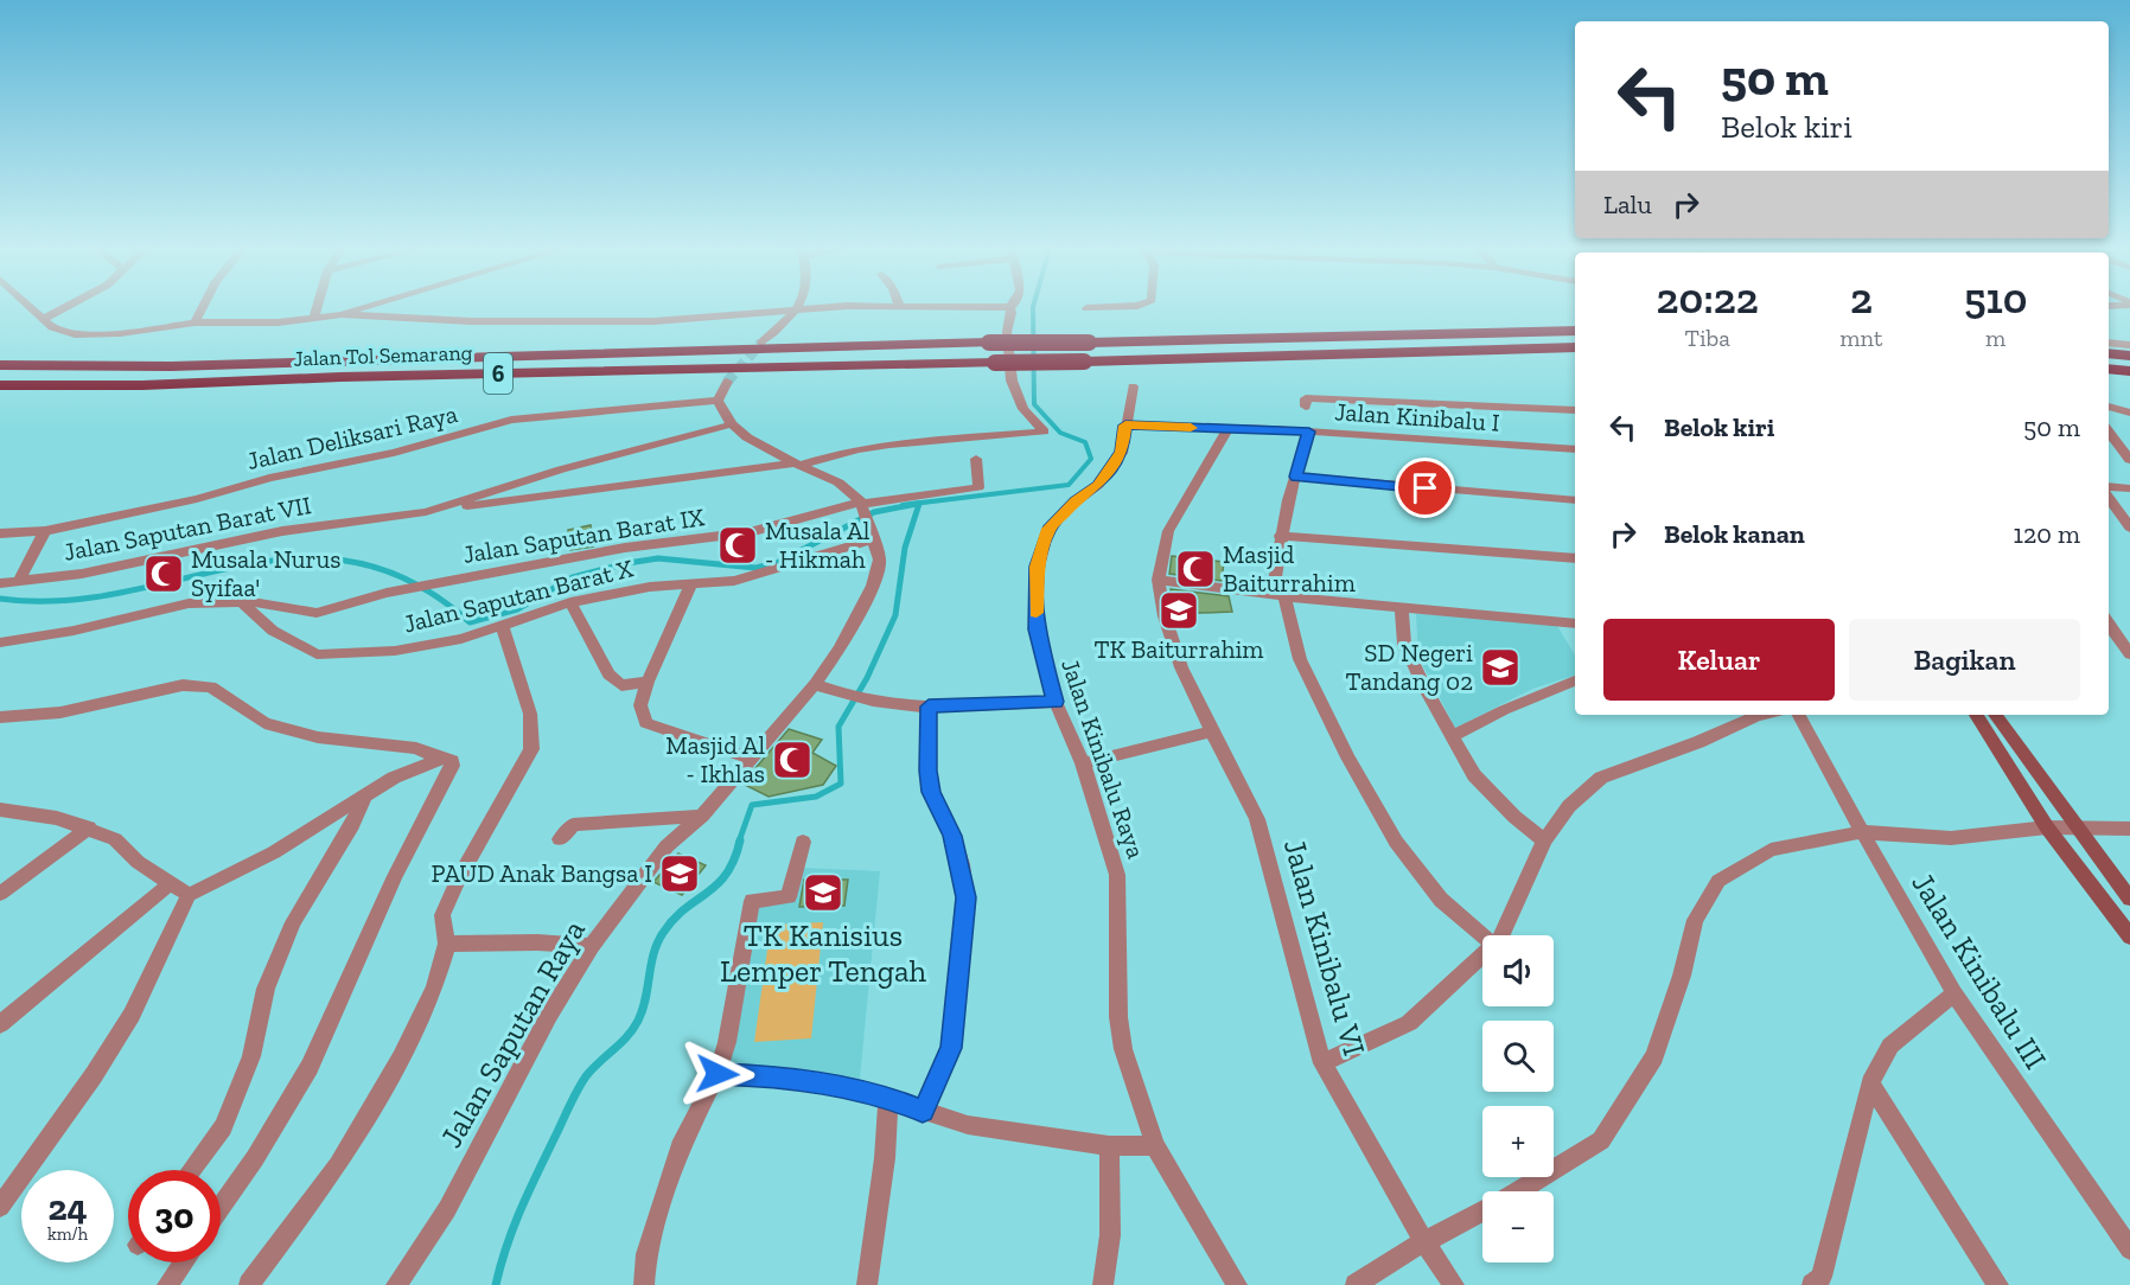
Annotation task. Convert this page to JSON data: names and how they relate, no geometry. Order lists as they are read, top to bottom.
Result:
{
  "streets": {
    "highway": ["Jalan Tol Semarang", "6"],
    "street": [
      "Jalan Kinibalu I",
      "Jalan Deliksari Raya",
      "Jalan Saputan Barat VII",
      "Jalan Saputan Barat IX",
      "Jalan Saputan Barat X",
      "Jalan Kinibalu Raya",
      "Jalan Kinibalu VI",
      "Jalan Kinibalu III",
      "Jalan Saputan Raya"
    ]
  },
  "crossings": [
    ["Jalan Kinibalu I", "Jalan Kinibalu Raya"],
    ["Jalan Kinibalu I", "Jalan Kinibalu VI"],
    ["Jalan Saputan Barat IX", "Jalan Saputan Barat X"],
    ["Jalan Saputan Barat X", "Jalan Saputan Raya"]
  ],
  "places": {
    "mosque": [
      "Musala Al - Hikmah",
      "Masjid Baiturrahim",
      "Musala Nurus Syifaa'",
      "Masjid Al - Ikhlas"
    ],
    "school or university": [
      "TK Baiturrahim",
      "SD Negeri Tandang 02",
      "PAUD Anak Bangsa I",
      "TK Kanisius Lemper Tengah"
    ]
  },
  "page": {
    "turn": ["50 m", "Belok kiri"],
    "then": "Lalu",
    "eta": [
      "20:22",
      "Tiba",
      "2",
      "mnt",
      "510",
      "m"
    ],
    "list": [
      {
        "name": "Belok kiri",
        "value": "50 m"
      },
      {
        "name": "Belok kanan",
        "value": "120 m"
      }
    ],
    "buttons": ["Keluar", "Bagikan"],
    "map_buttons": ["+", "−"],
    "speed": "24 km/h",
    "limit": "30"
  }
}
